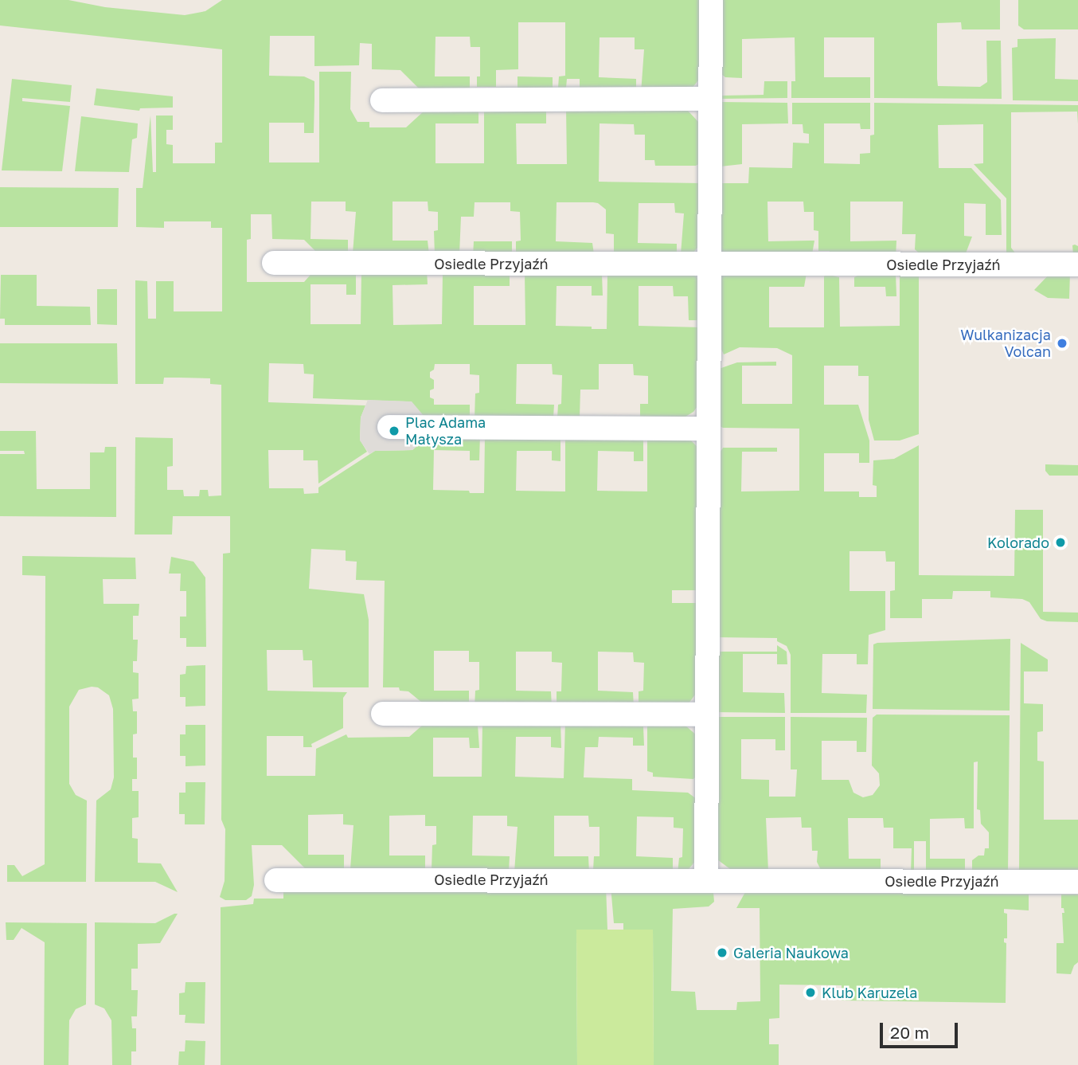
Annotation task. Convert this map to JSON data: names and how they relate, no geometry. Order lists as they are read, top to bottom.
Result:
{
  "streets": {
    "street": ["Osiedle Przyjaźń"]
  },
  "places": [
    "Wulkanizacja Volcan",
    "Plac Adama Małysza",
    "Kolorado",
    "Galeria Naukowa",
    "Klub Karuzela"
  ],
  "scale_bar": "20 m"
}
